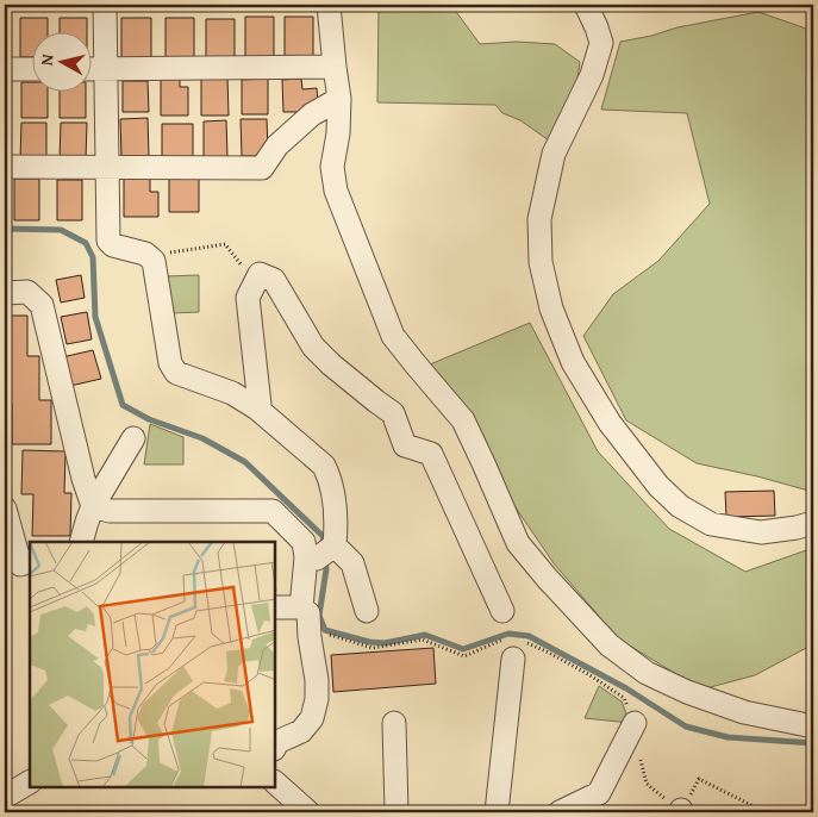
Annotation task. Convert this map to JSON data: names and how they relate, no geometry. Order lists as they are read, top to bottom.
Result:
{
  "north": "left"
}
